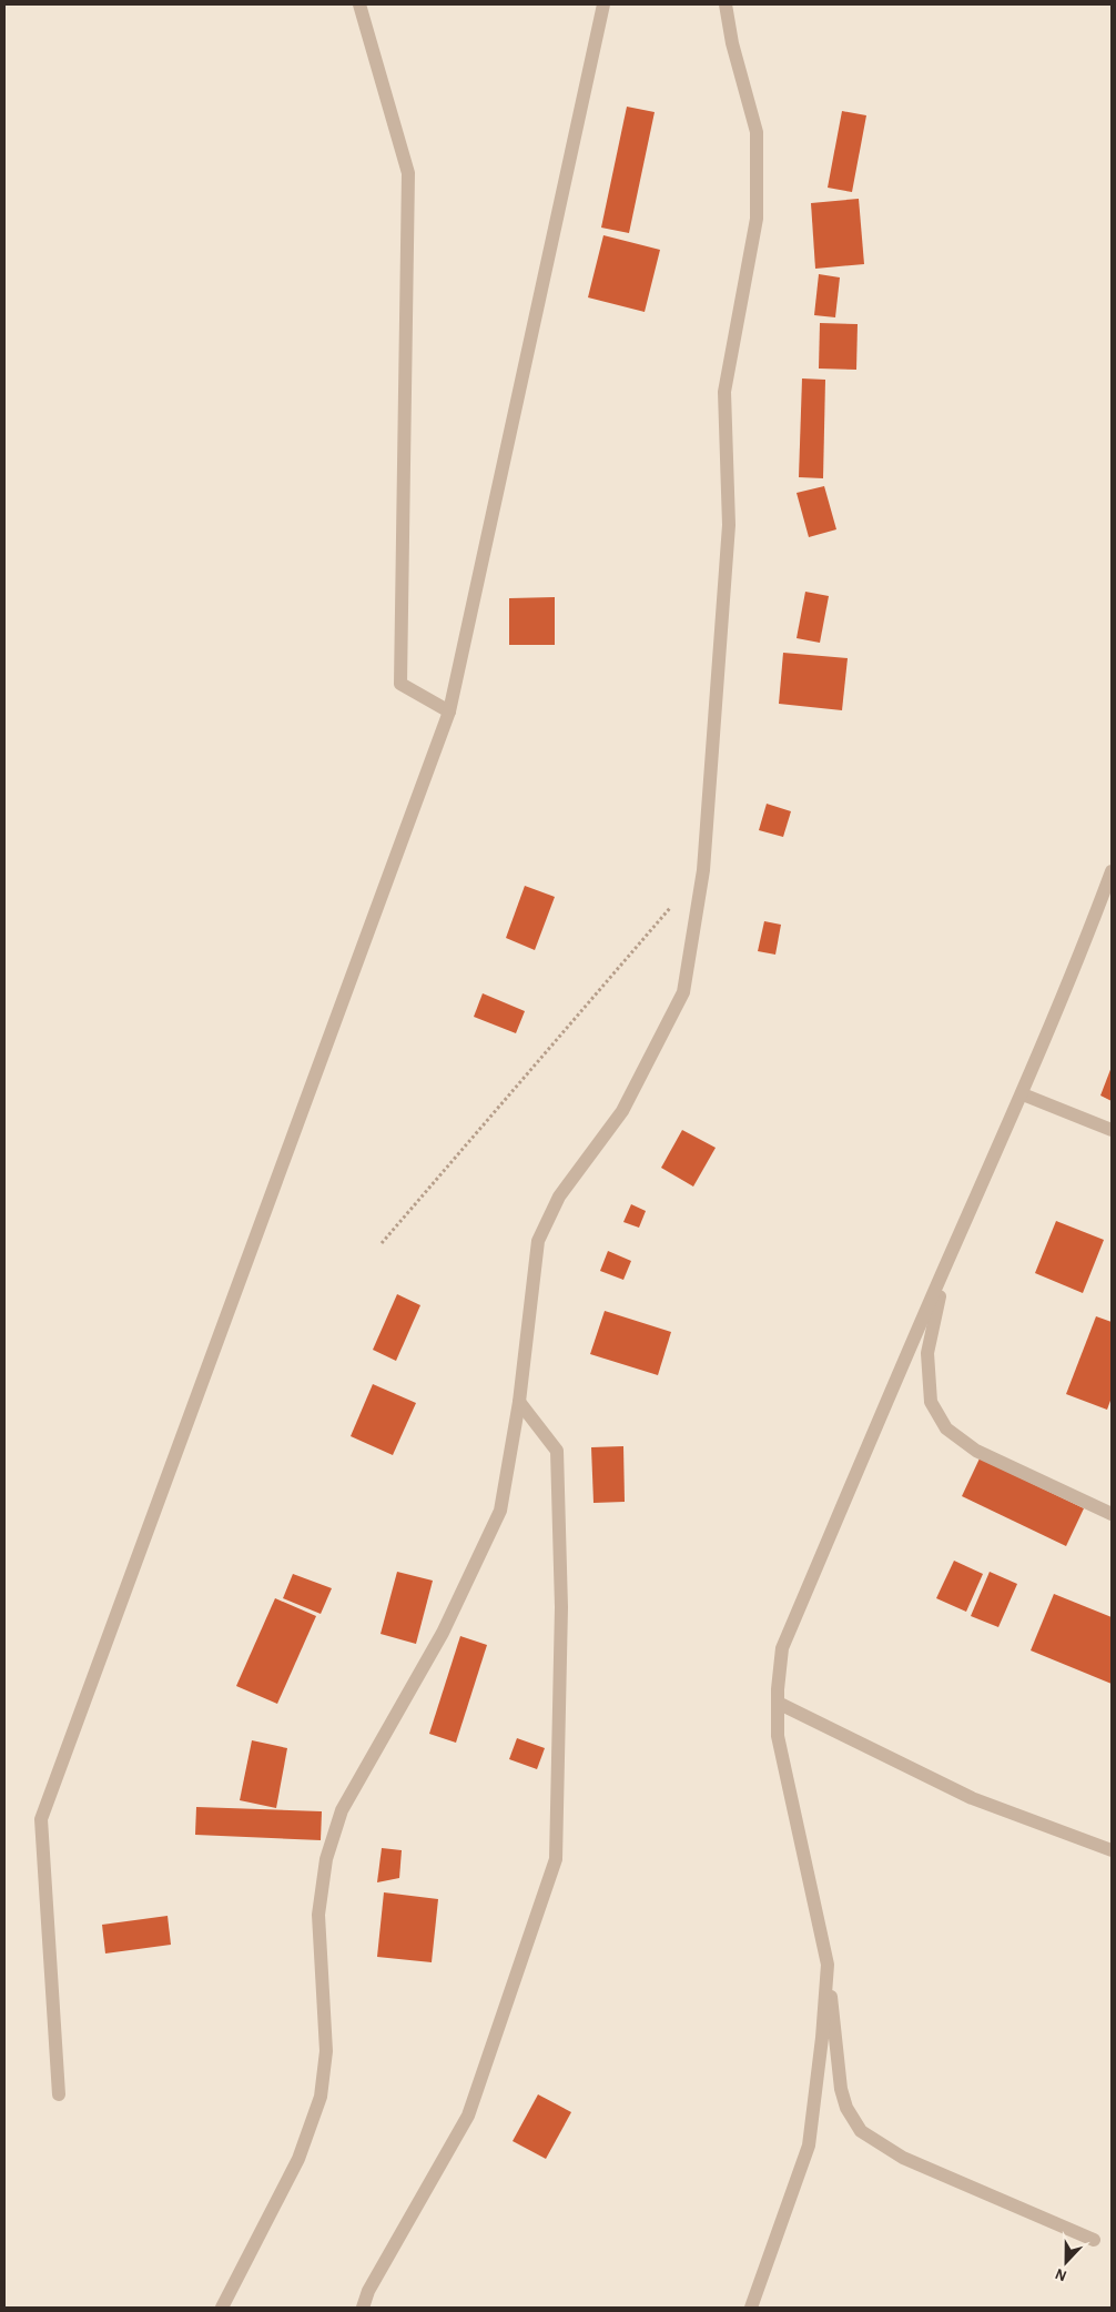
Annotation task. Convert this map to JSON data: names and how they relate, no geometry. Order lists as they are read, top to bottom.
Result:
{
  "north": "bottom"
}
